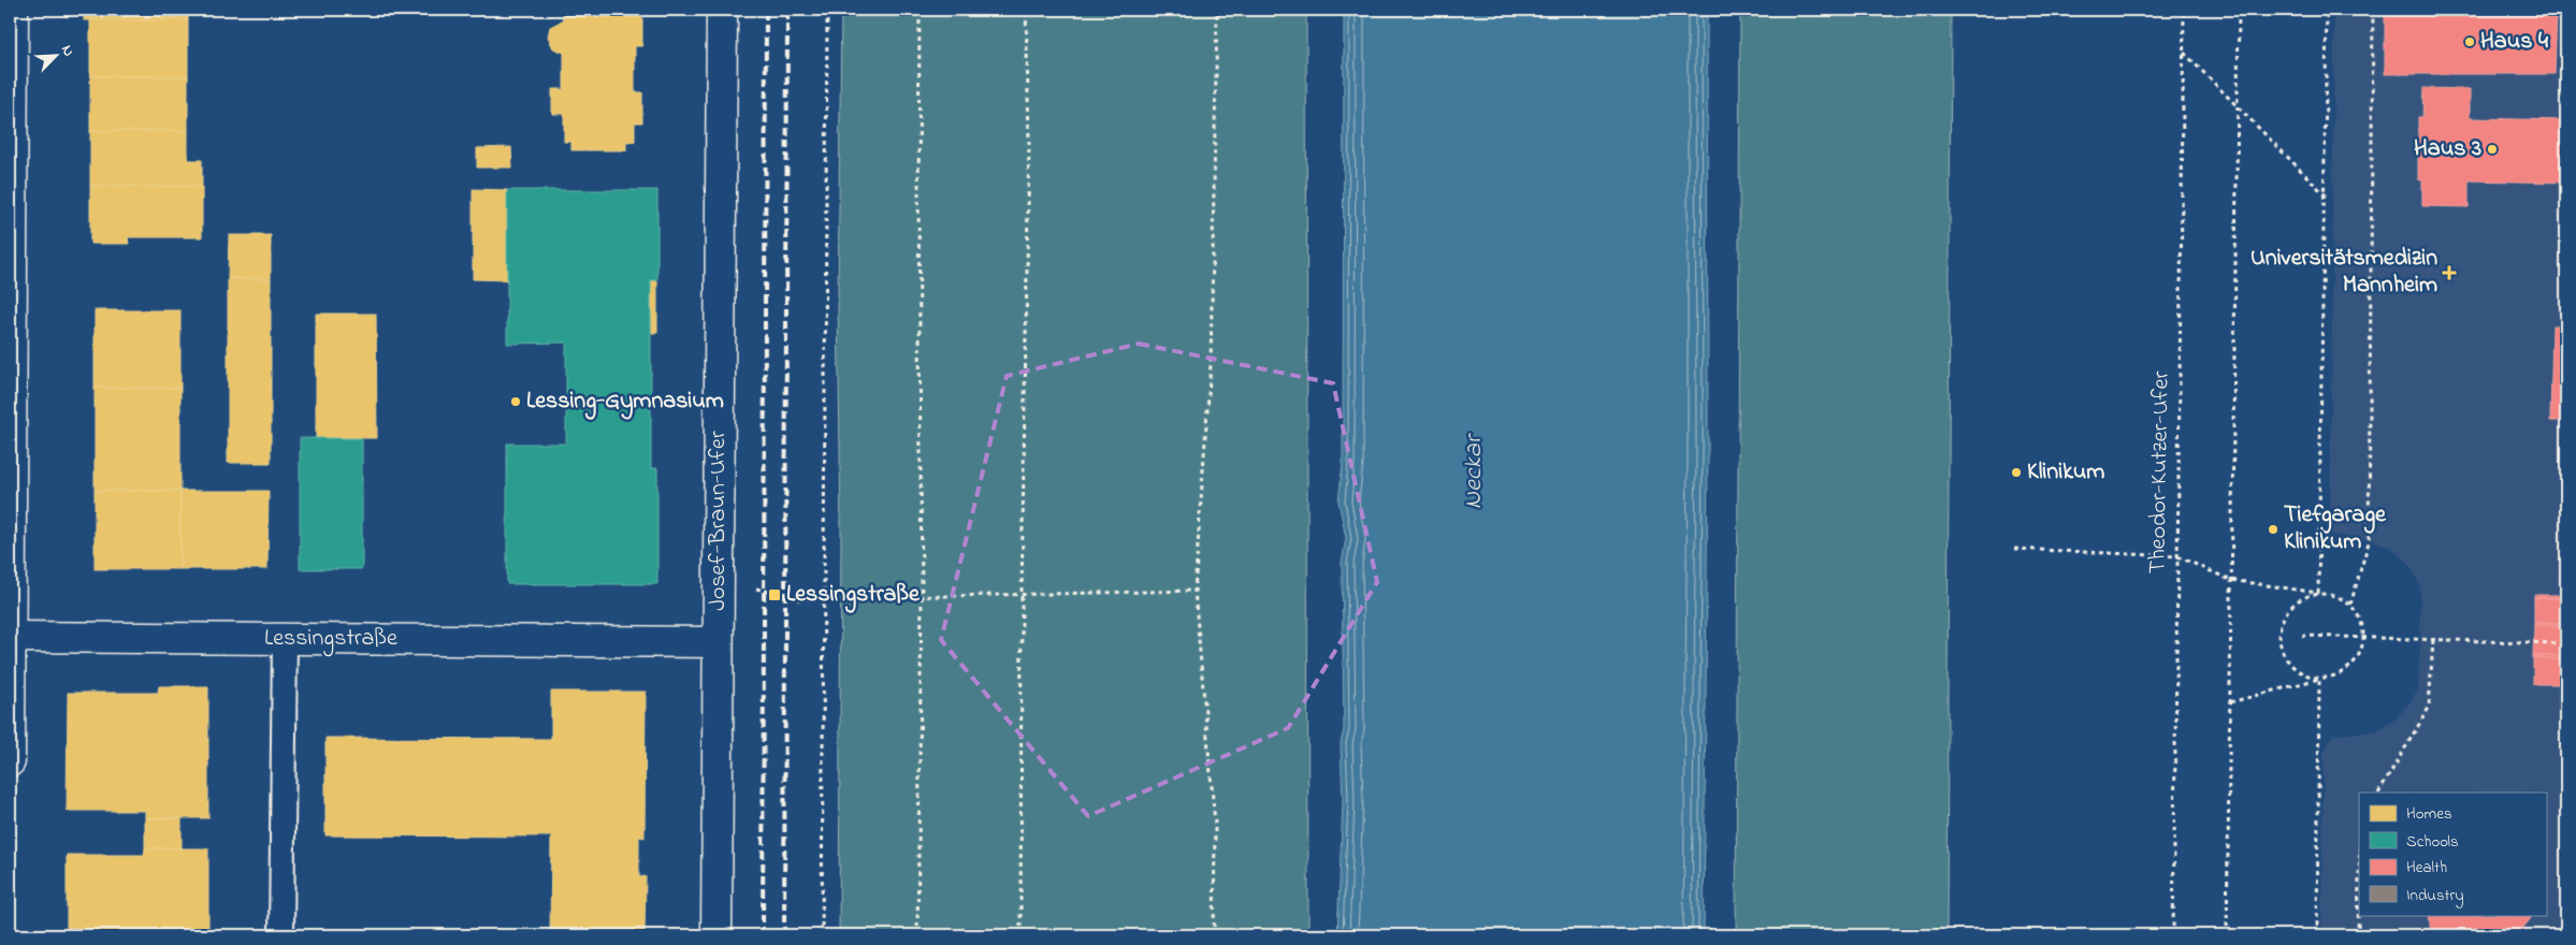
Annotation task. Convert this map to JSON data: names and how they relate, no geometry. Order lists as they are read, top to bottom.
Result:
{
  "streets": {
    "street": ["Josef-Braun-Ufer", "Lessingstraße"],
    "path": ["Theodor-Kutzer-Ufer"]
  },
  "crossings": [
    ["Josef-Braun-Ufer", "Lessingstraße"]
  ],
  "water": ["Neckar"],
  "places": {
    "other": [
      "Haus 4",
      "Haus 3",
      "Lessing-Gymnasium",
      "Klinikum",
      "Tiefgarage Klinikum"
    ],
    "health": ["Universitätsmedizin Mannheim"],
    "transit": ["Lessingstraße"]
  },
  "legend": [
    "Homes",
    "Schools",
    "Health",
    "Industry"
  ],
  "north": "top right"
}
